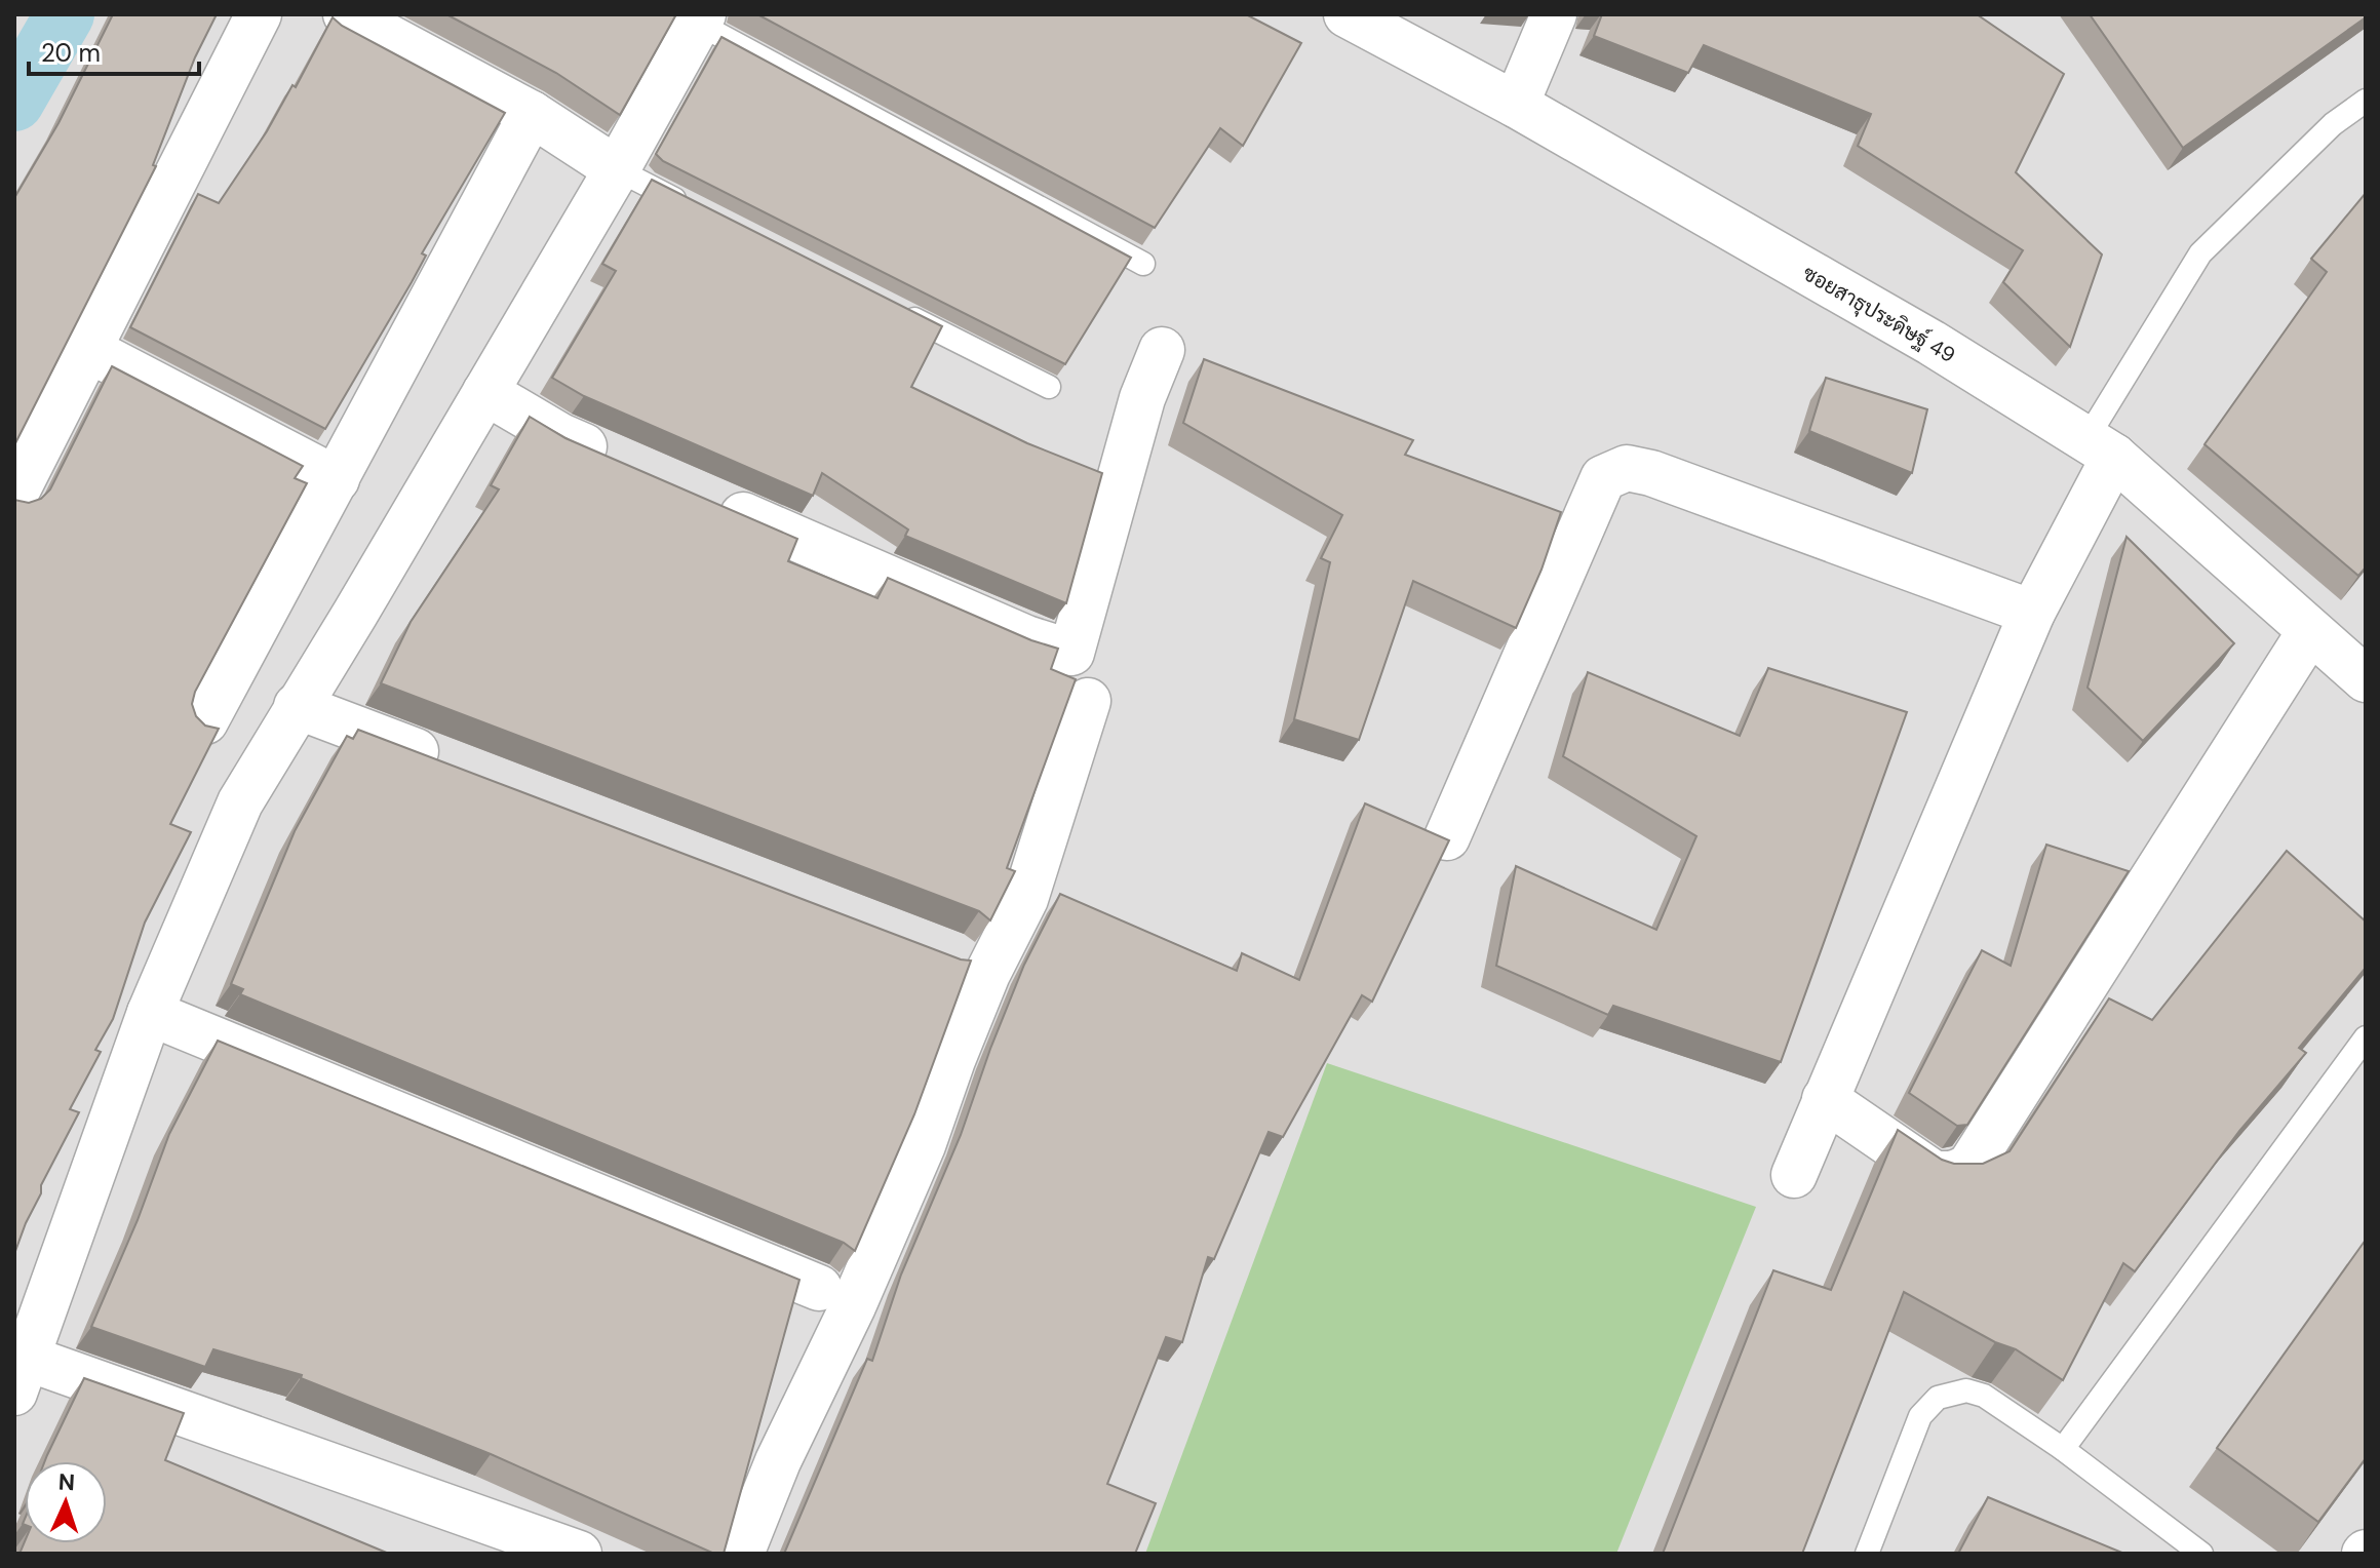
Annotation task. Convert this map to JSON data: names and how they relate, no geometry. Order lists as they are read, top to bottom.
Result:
{
  "streets": {
    "street": ["ซอยสาธุประดิษฐ์ 49"]
  },
  "scale_bar": "20 m",
  "north": "top"
}
